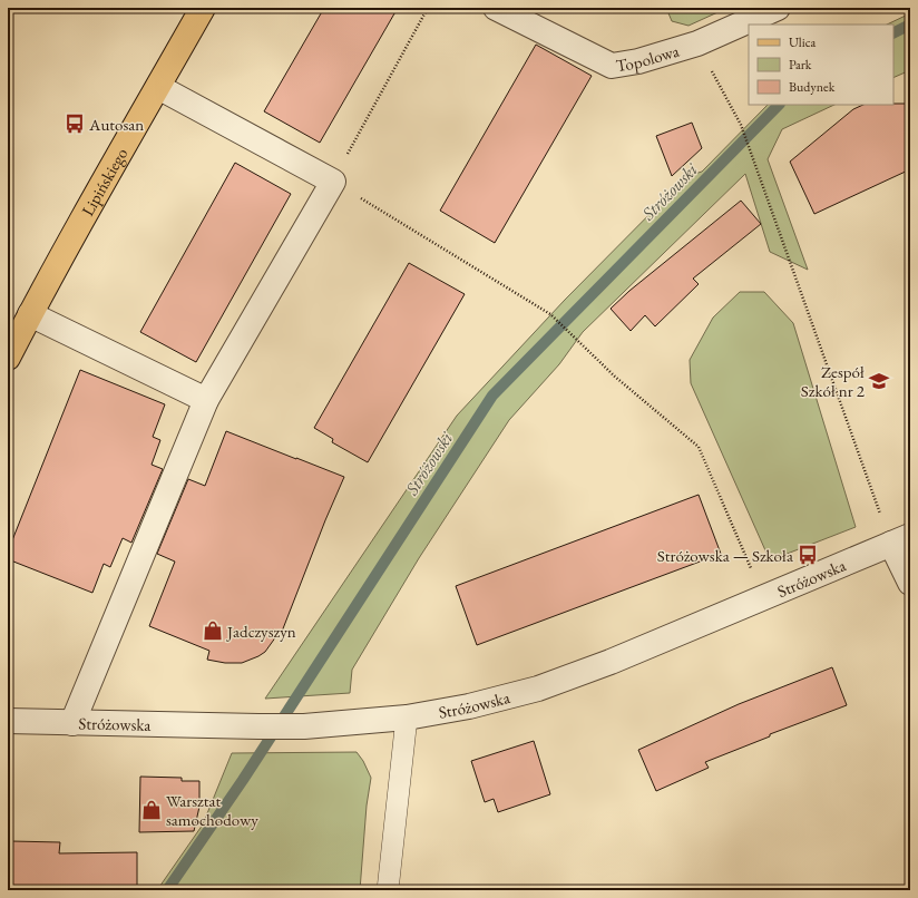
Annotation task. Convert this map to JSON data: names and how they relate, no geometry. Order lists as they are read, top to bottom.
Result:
{
  "streets": {
    "main road": ["Lipińskiego"],
    "street": ["Topolowa", "Stróżowska"]
  },
  "water": ["Stróżowski"],
  "places": {
    "bus stop": ["Autosan", "Stróżowska — Szkoła"],
    "school or university": ["Zespół Szkół nr 2"],
    "shop": ["Jadczyszyn", "Warsztat samochodowy"]
  },
  "legend": ["Ulica", "Park", "Budynek"]
}
